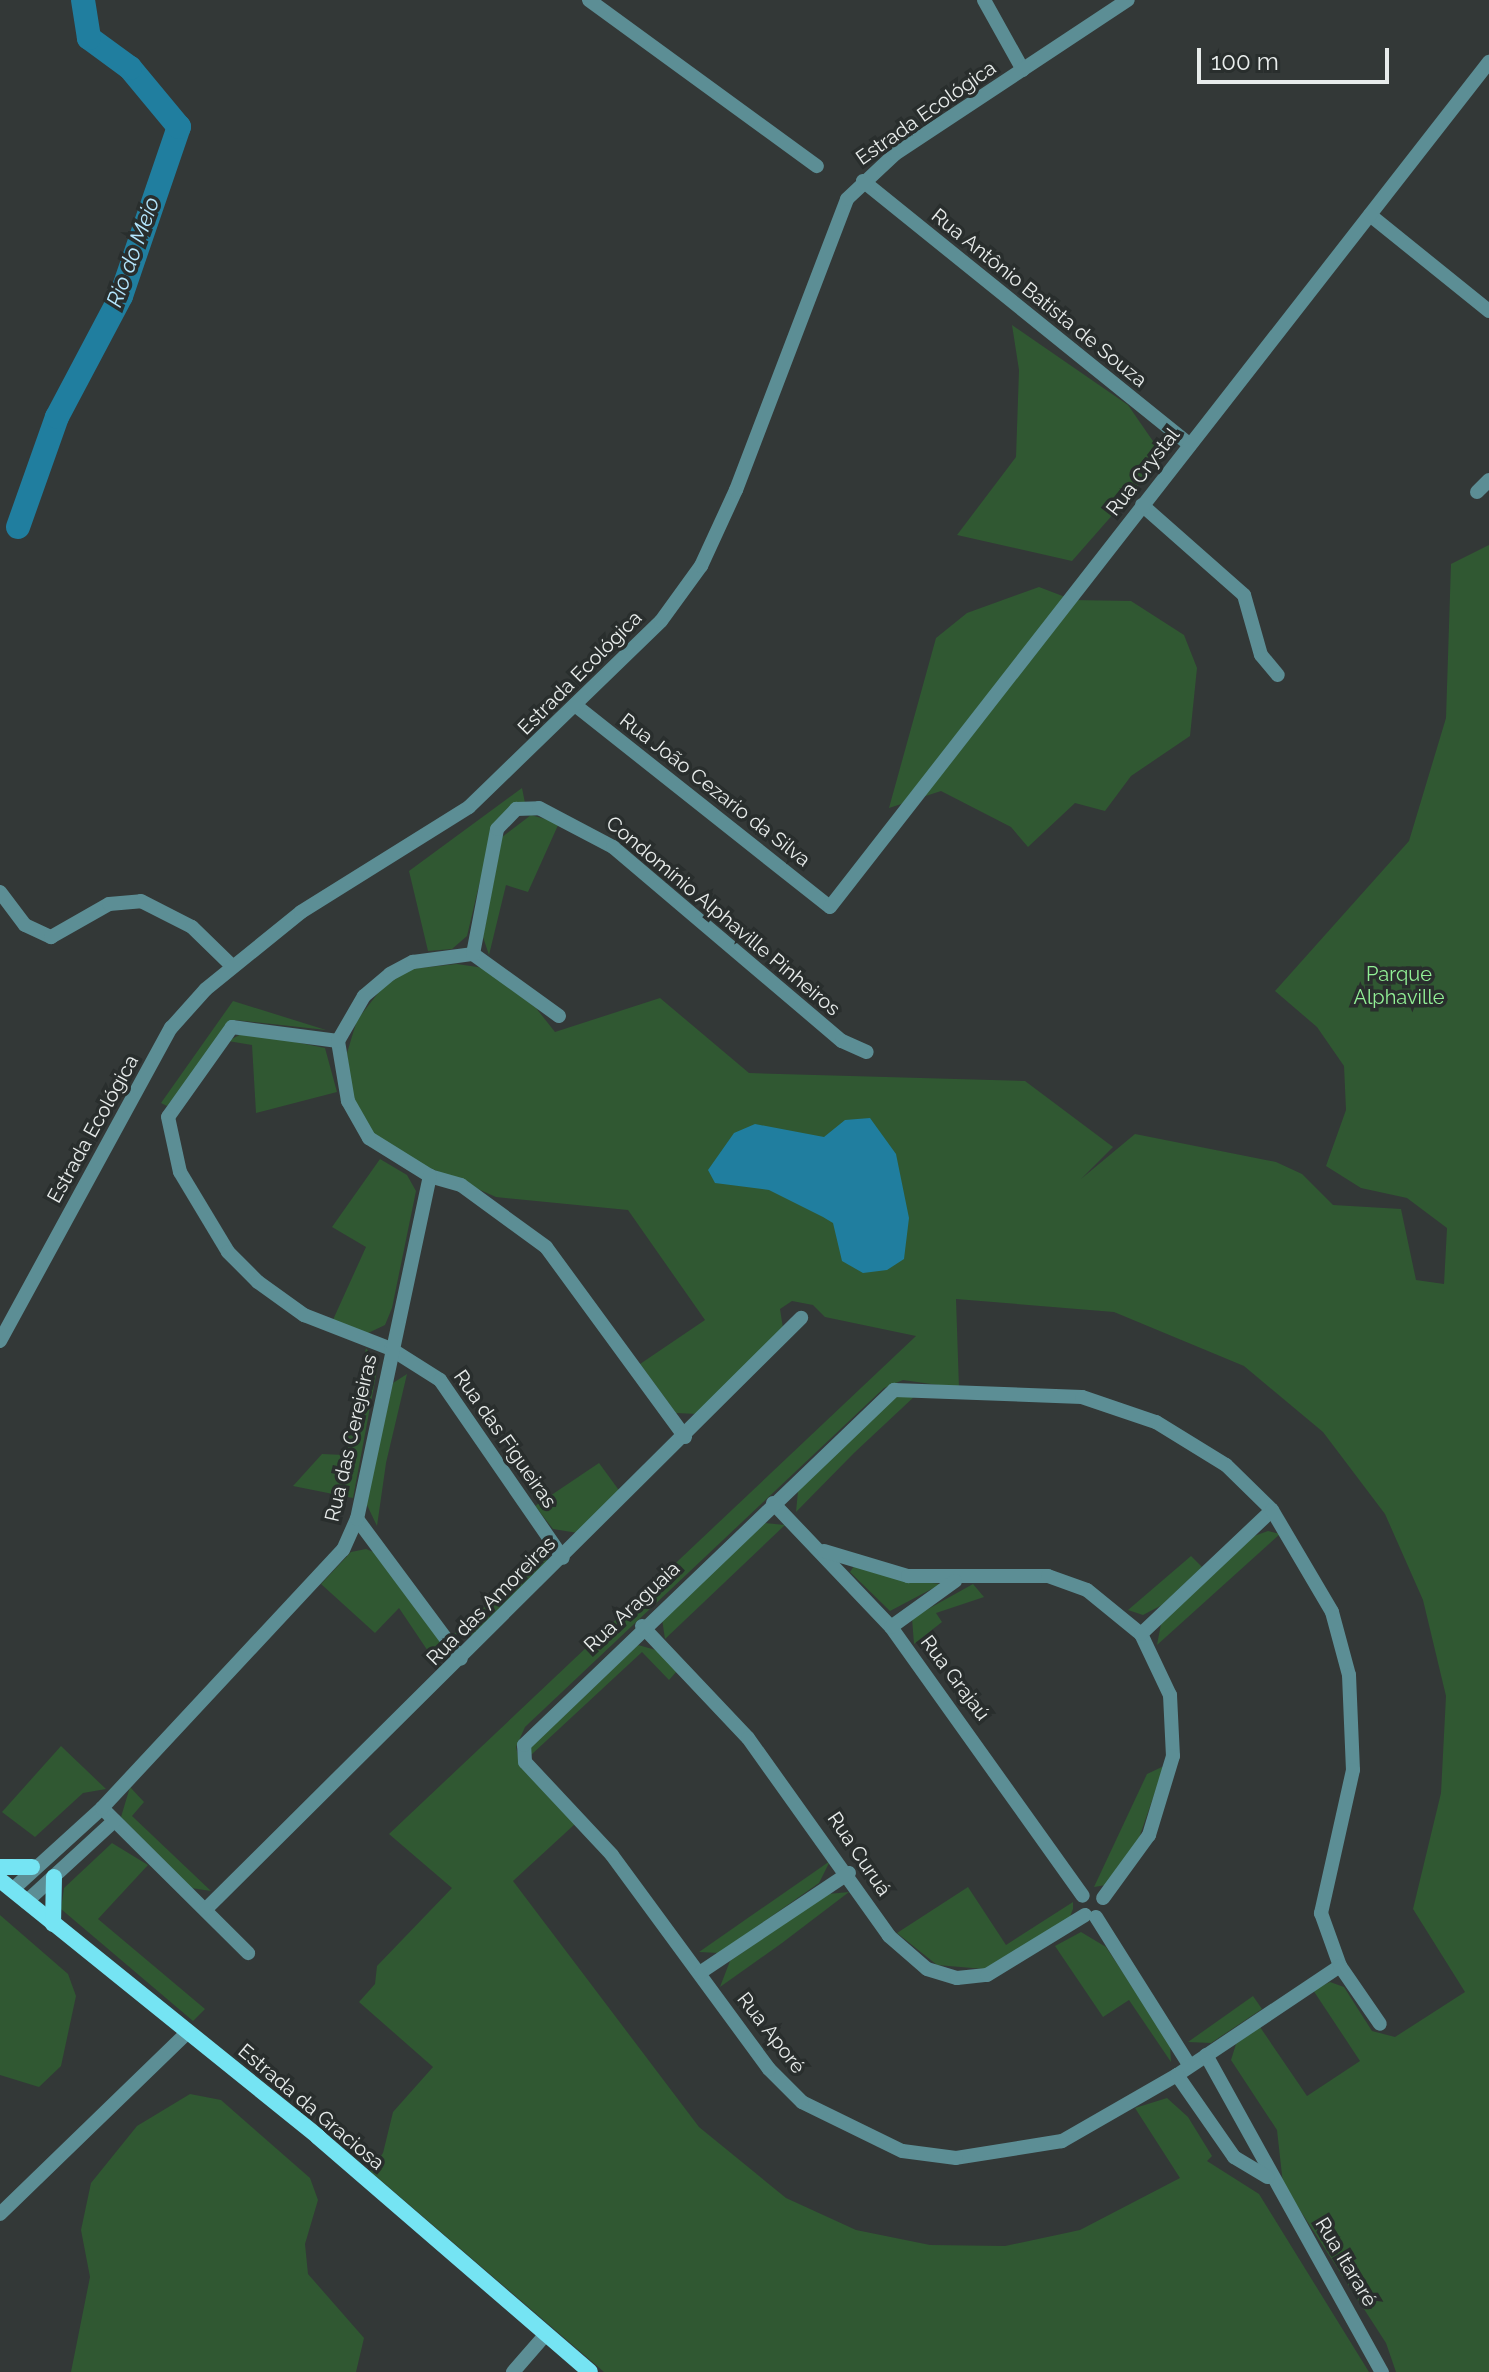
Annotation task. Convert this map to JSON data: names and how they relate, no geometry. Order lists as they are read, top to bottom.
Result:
{
  "streets": {
    "main road": ["Estrada da Graciosa"],
    "street": [
      "Estrada Ecológica",
      "Rua Antônio Batista de Souza",
      "Rua Crystal",
      "Rua João Cezario da Silva",
      "Condomínio Alphaville Pinheiros",
      "Rua das Cerejeiras",
      "Rua das Figueiras",
      "Rua das Amoreiras",
      "Rua Araguaia",
      "Rua Grajaú",
      "Rua Curuá",
      "Rua Aporé",
      "Rua Itararé"
    ]
  },
  "crossings": [
    ["Estrada Ecológica", "Rua Antônio Batista de Souza"],
    ["Estrada Ecológica", "Rua João Cezario da Silva"],
    ["Rua Antônio Batista de Souza", "Rua Crystal"],
    ["Rua Crystal", "Rua João Cezario da Silva"],
    ["Rua das Cerejeiras", "Rua das Figueiras"],
    ["Rua das Figueiras", "Rua das Amoreiras"],
    ["Rua Araguaia", "Rua Grajaú"],
    ["Rua Araguaia", "Rua Curuá"],
    ["Rua Araguaia", "Rua Aporé"]
  ],
  "water": ["Rio do Meio"],
  "parks": ["Parque Alphaville"],
  "scale_bar": "100 m"
}
